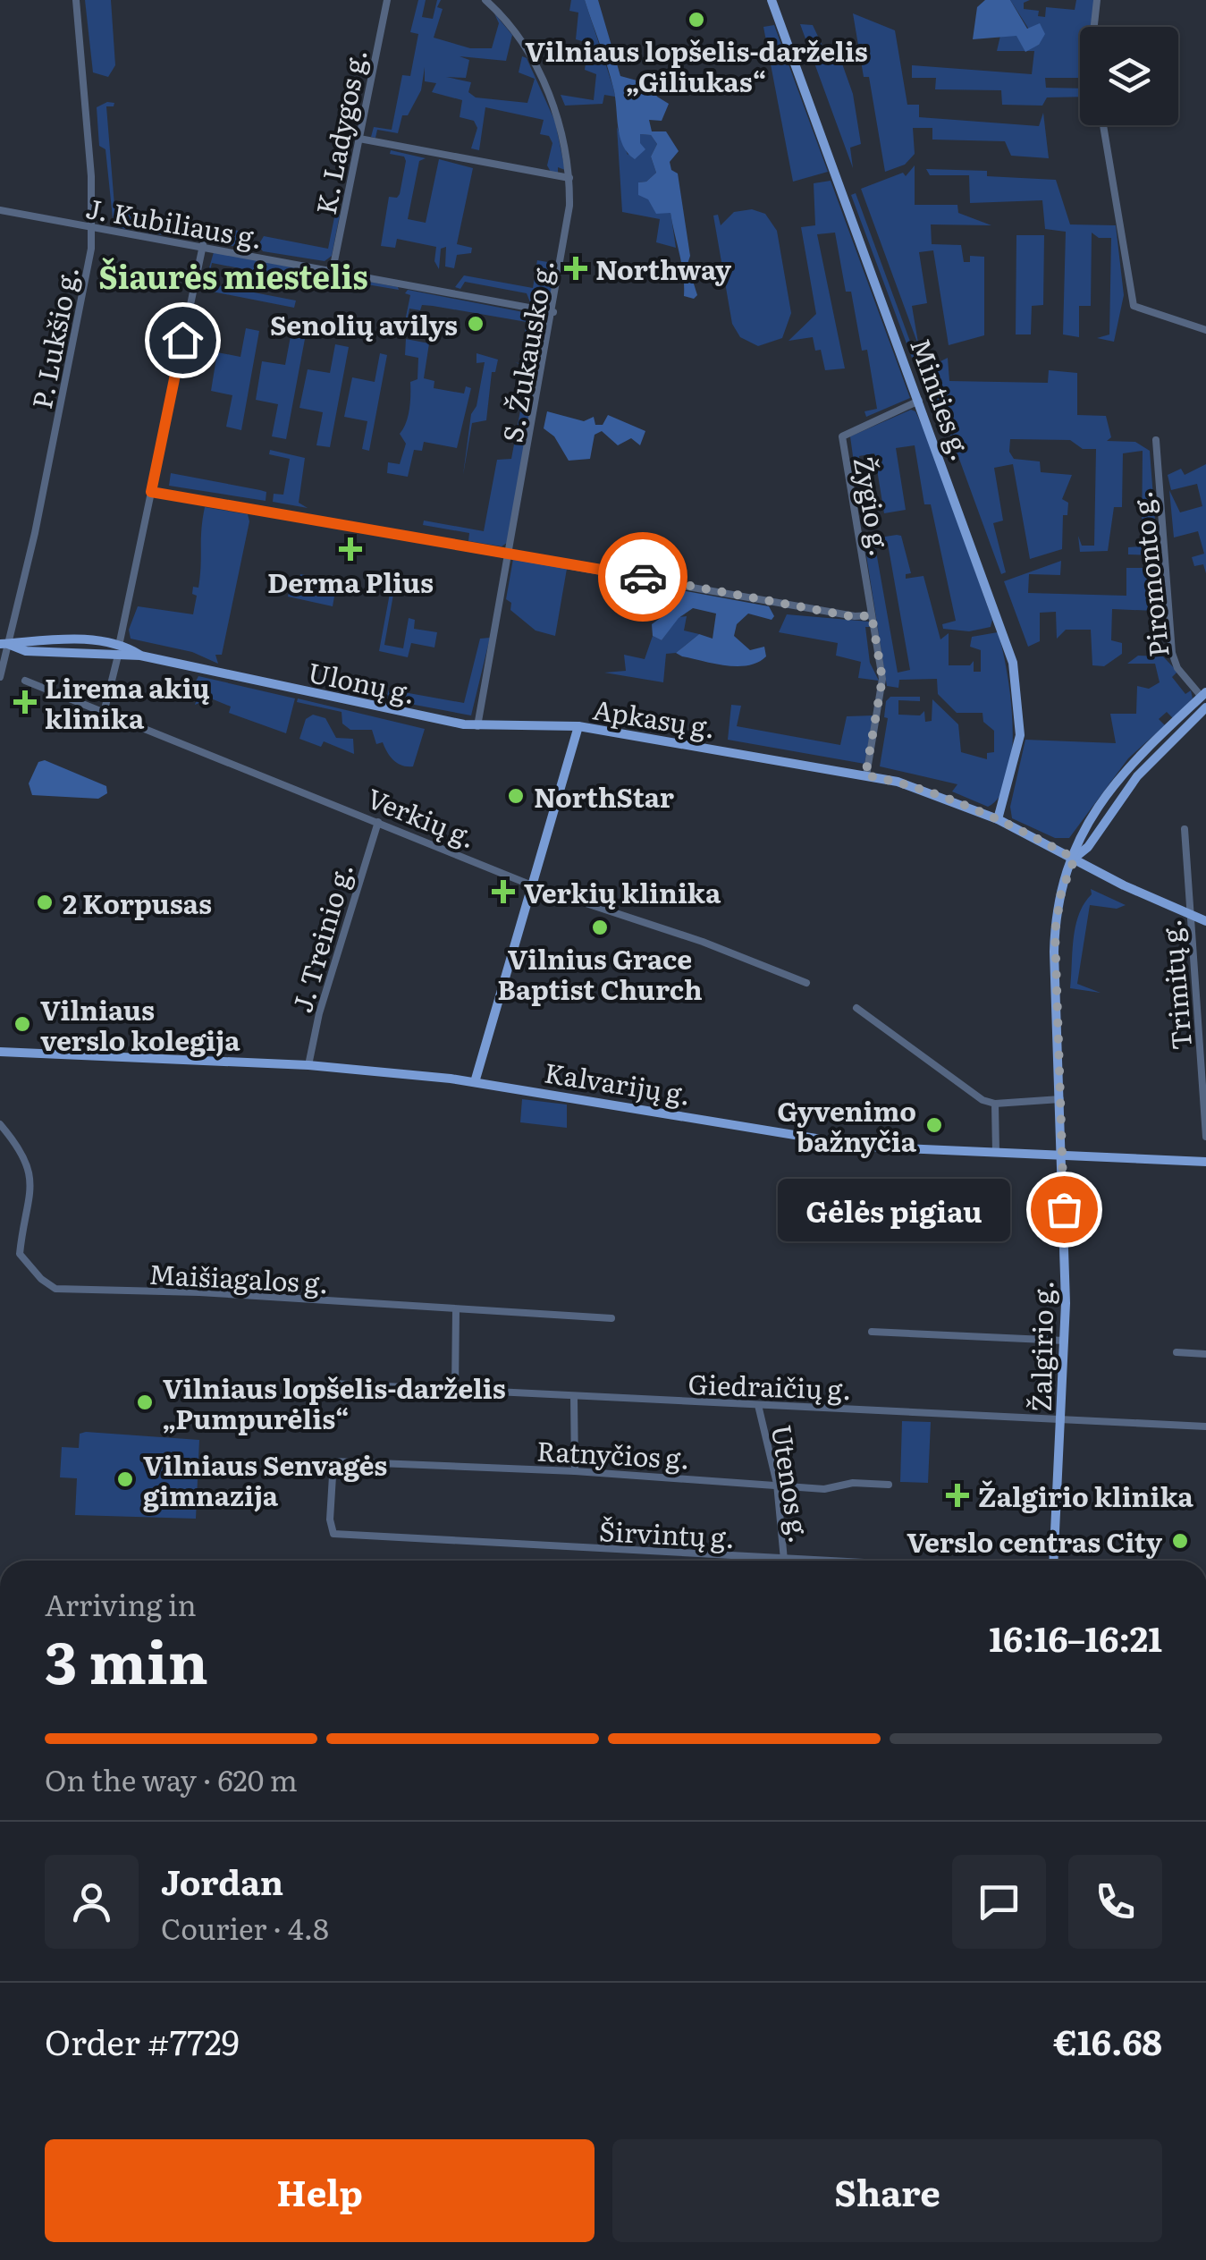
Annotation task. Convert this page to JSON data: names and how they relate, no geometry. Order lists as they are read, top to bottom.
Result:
{
  "streets": {
    "main road": [
      "Minties g.",
      "Ulonų g.",
      "Apkasų g.",
      "Kalvarijų g.",
      "Žalgirio g."
    ],
    "street": [
      "K. Ladygos g.",
      "J. Kubiliaus g.",
      "P. Lukšio g.",
      "S. Žukausko g.",
      "Žygio g.",
      "Piromonto g.",
      "Verkių g.",
      "J. Treinio g.",
      "Trimitų g.",
      "Maišiagalos g.",
      "Giedraičių g.",
      "Ratnyčios g.",
      "Utenos g.",
      "Širvintų g."
    ]
  },
  "crossings": [
    ["K. Ladygos g.", "J. Kubiliaus g."],
    ["J. Kubiliaus g.", "P. Lukšio g."],
    ["J. Kubiliaus g.", "S. Žukausko g."],
    ["P. Lukšio g.", "Ulonų g."],
    ["S. Žukausko g.", "Ulonų g."],
    ["Minties g.", "Žygio g."],
    ["Minties g.", "Apkasų g."],
    ["Žygio g.", "Apkasų g."],
    ["Piromonto g.", "Žalgirio g."],
    ["Ulonų g.", "Apkasų g."],
    ["Apkasų g.", "Verkių g."],
    ["Apkasų g.", "Trimitų g."],
    ["Apkasų g.", "Kalvarijų g."],
    ["Apkasų g.", "Žalgirio g."],
    ["Verkių g.", "J. Treinio g."],
    ["J. Treinio g.", "Kalvarijų g."],
    ["Kalvarijų g.", "Žalgirio g."],
    ["Žalgirio g.", "Giedraičių g."],
    ["Giedraičių g.", "Utenos g."],
    ["Ratnyčios g.", "Utenos g."],
    ["Ratnyčios g.", "Širvintų g."],
    ["Utenos g.", "Širvintų g."]
  ],
  "districts": ["Šiaurės miestelis"],
  "places": {
    "other": [
      "Vilniaus lopšelis-darželis „Giliukas“",
      "Senolių avilys",
      "NorthStar",
      "2 Korpusas",
      "Vilnius Grace Baptist Church",
      "Vilniaus verslo kolegija",
      "Gyvenimo bažnyčia",
      "Gėlės pigiau",
      "Vilniaus lopšelis-darželis „Pumpurėlis“",
      "Vilniaus Senvagės gimnazija",
      "Verslo centras City"
    ],
    "health": [
      "Northway",
      "Derma Plius",
      "Lirema akių klinika",
      "Verkių klinika",
      "Žalgirio klinika"
    ]
  },
  "page": {
    "bubble": "Gėlės pigiau",
    "heading": ["3 min", "Arriving in", "16:16–16:21"],
    "panel": [
      "Jordan",
      "Courier · 4.8",
      "Order #7729",
      "€16.68"
    ],
    "bar": "On the way · 620 m",
    "buttons": ["Help", "Share"]
  }
}
